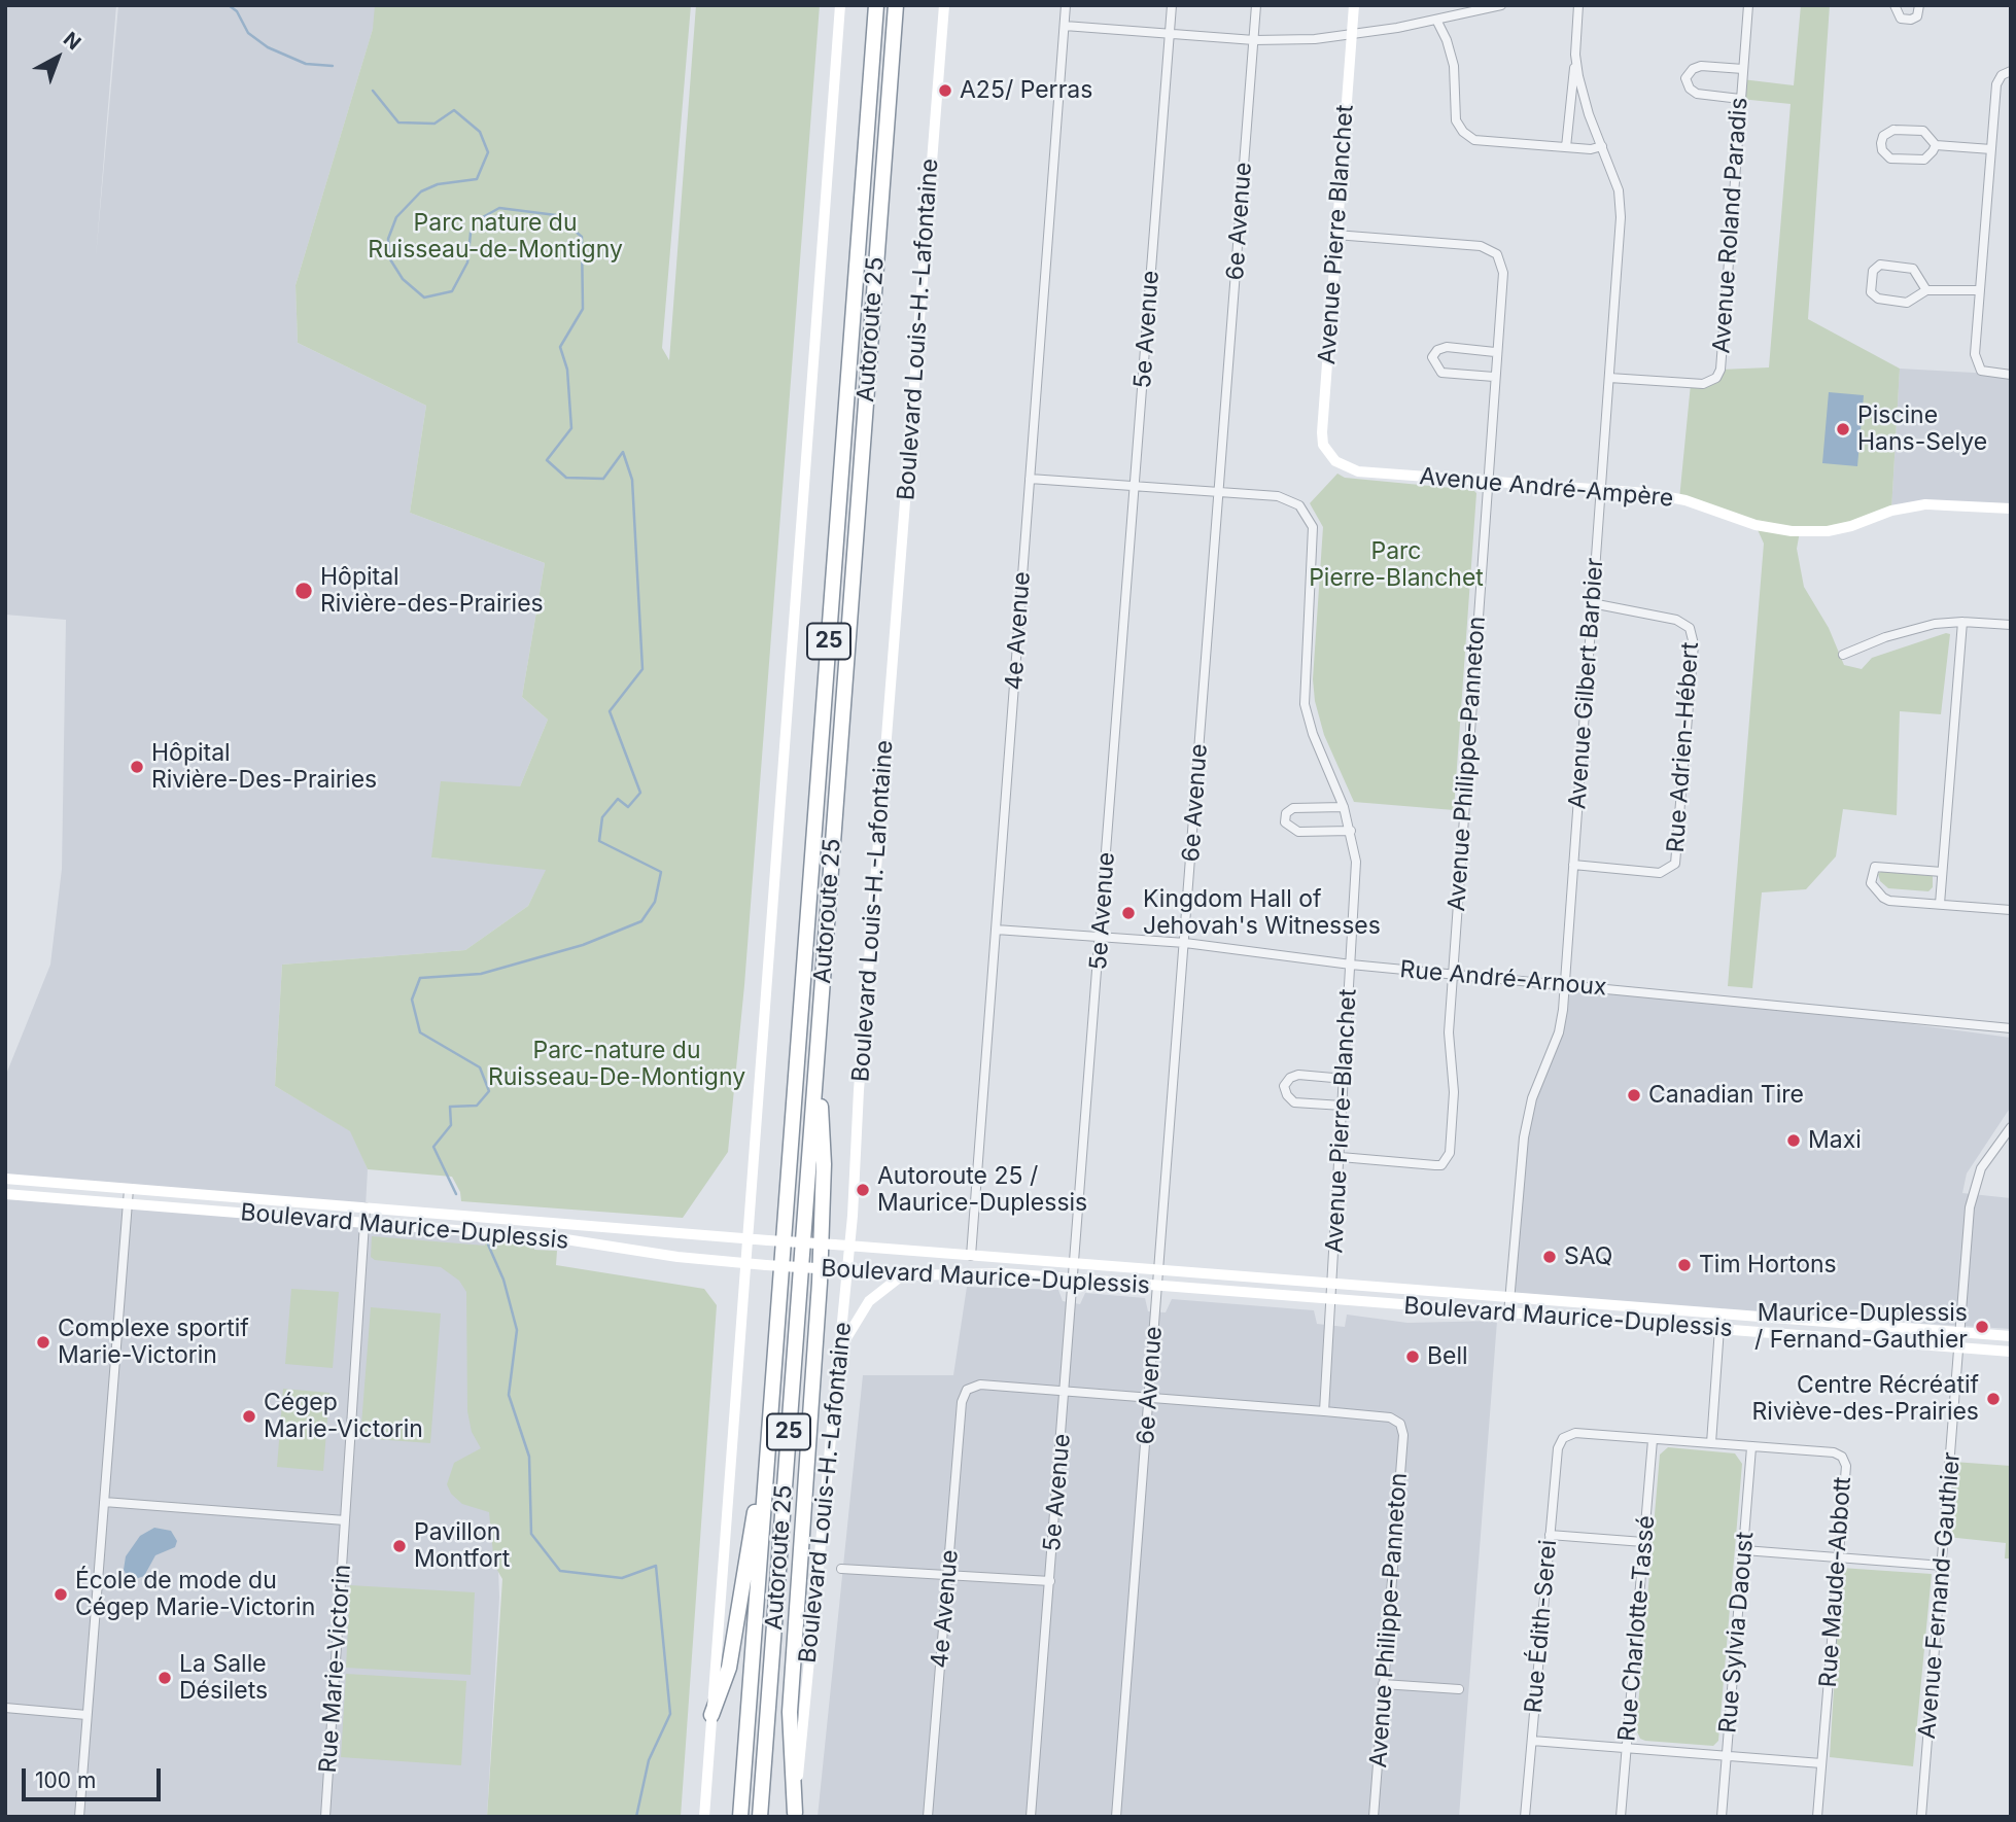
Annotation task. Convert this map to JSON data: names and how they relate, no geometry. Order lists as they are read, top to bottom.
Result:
{
  "streets": {
    "highway": ["Autoroute 25", "25"],
    "street": [
      "6e Avenue",
      "Avenue Roland Paradis",
      "Avenue Pierre Blanchet",
      "Boulevard Louis-H.-Lafontaine",
      "5e Avenue",
      "Avenue André-Ampère",
      "4e Avenue",
      "Avenue Gilbert Barbier",
      "Rue Adrien-Hébert",
      "Avenue Philippe-Panneton",
      "Rue André-Arnoux",
      "Avenue Pierre-Blanchet",
      "Boulevard Maurice-Duplessis",
      "Rue Maude-Abbott",
      "Avenue Fernand-Gauthier",
      "Rue Édith-Serei",
      "Rue Charlotte-Tassé",
      "Rue Sylvia Daoust",
      "Rue Marie-Victorin"
    ]
  },
  "crossings": [
    ["6e Avenue", "Rue André-Arnoux"],
    ["6e Avenue", "Avenue Pierre-Blanchet"],
    ["6e Avenue", "Boulevard Maurice-Duplessis"],
    ["Avenue Roland Paradis", "Avenue Gilbert Barbier"],
    ["Avenue Pierre Blanchet", "Avenue André-Ampère"],
    ["Avenue Pierre Blanchet", "Avenue Philippe-Panneton"],
    ["Boulevard Louis-H.-Lafontaine", "Boulevard Maurice-Duplessis"],
    ["5e Avenue", "4e Avenue"],
    ["5e Avenue", "Rue André-Arnoux"],
    ["5e Avenue", "Boulevard Maurice-Duplessis"],
    ["Avenue André-Ampère", "Avenue Gilbert Barbier"],
    ["Avenue André-Ampère", "Avenue Philippe-Panneton"],
    ["4e Avenue", "Rue André-Arnoux"],
    ["4e Avenue", "Boulevard Maurice-Duplessis"],
    ["Avenue Gilbert Barbier", "Rue Adrien-Hébert"],
    ["Avenue Gilbert Barbier", "Rue André-Arnoux"],
    ["Avenue Gilbert Barbier", "Boulevard Maurice-Duplessis"],
    ["Avenue Philippe-Panneton", "Rue André-Arnoux"],
    ["Avenue Philippe-Panneton", "Avenue Pierre-Blanchet"],
    ["Rue André-Arnoux", "Avenue Pierre-Blanchet"],
    ["Avenue Pierre-Blanchet", "Boulevard Maurice-Duplessis"],
    ["Boulevard Maurice-Duplessis", "Avenue Fernand-Gauthier"],
    ["Boulevard Maurice-Duplessis", "Rue Marie-Victorin"],
    ["Rue Maude-Abbott", "Rue Édith-Serei"],
    ["Rue Maude-Abbott", "Rue Charlotte-Tassé"],
    ["Rue Maude-Abbott", "Rue Sylvia Daoust"]
  ],
  "parks": ["Parc nature du Ruisseau-de-Montigny", "Parc Pierre-Blanchet", "Parc-nature du Ruisseau-De-Montigny"],
  "places": [
    "A25/ Perras",
    "Piscine Hans-Selye",
    "Hôpital Rivière-des-Prairies",
    "Hôpital Rivière-Des-Prairies",
    "Kingdom Hall of Jehovah's Witnesses",
    "Canadian Tire",
    "Maxi",
    "Autoroute 25 / Maurice-Duplessis",
    "SAQ",
    "Tim Hortons",
    "Maurice-Duplessis / Fernand-Gauthier",
    "Complexe sportif Marie-Victorin",
    "Bell",
    "Centre Récréatif Riviève-des-Prairies",
    "Cégep Marie-Victorin",
    "Pavillon Montfort",
    "École de mode du Cégep Marie-Victorin",
    "La Salle Désilets"
  ],
  "scale_bar": "100 m",
  "north": "top right"
}
